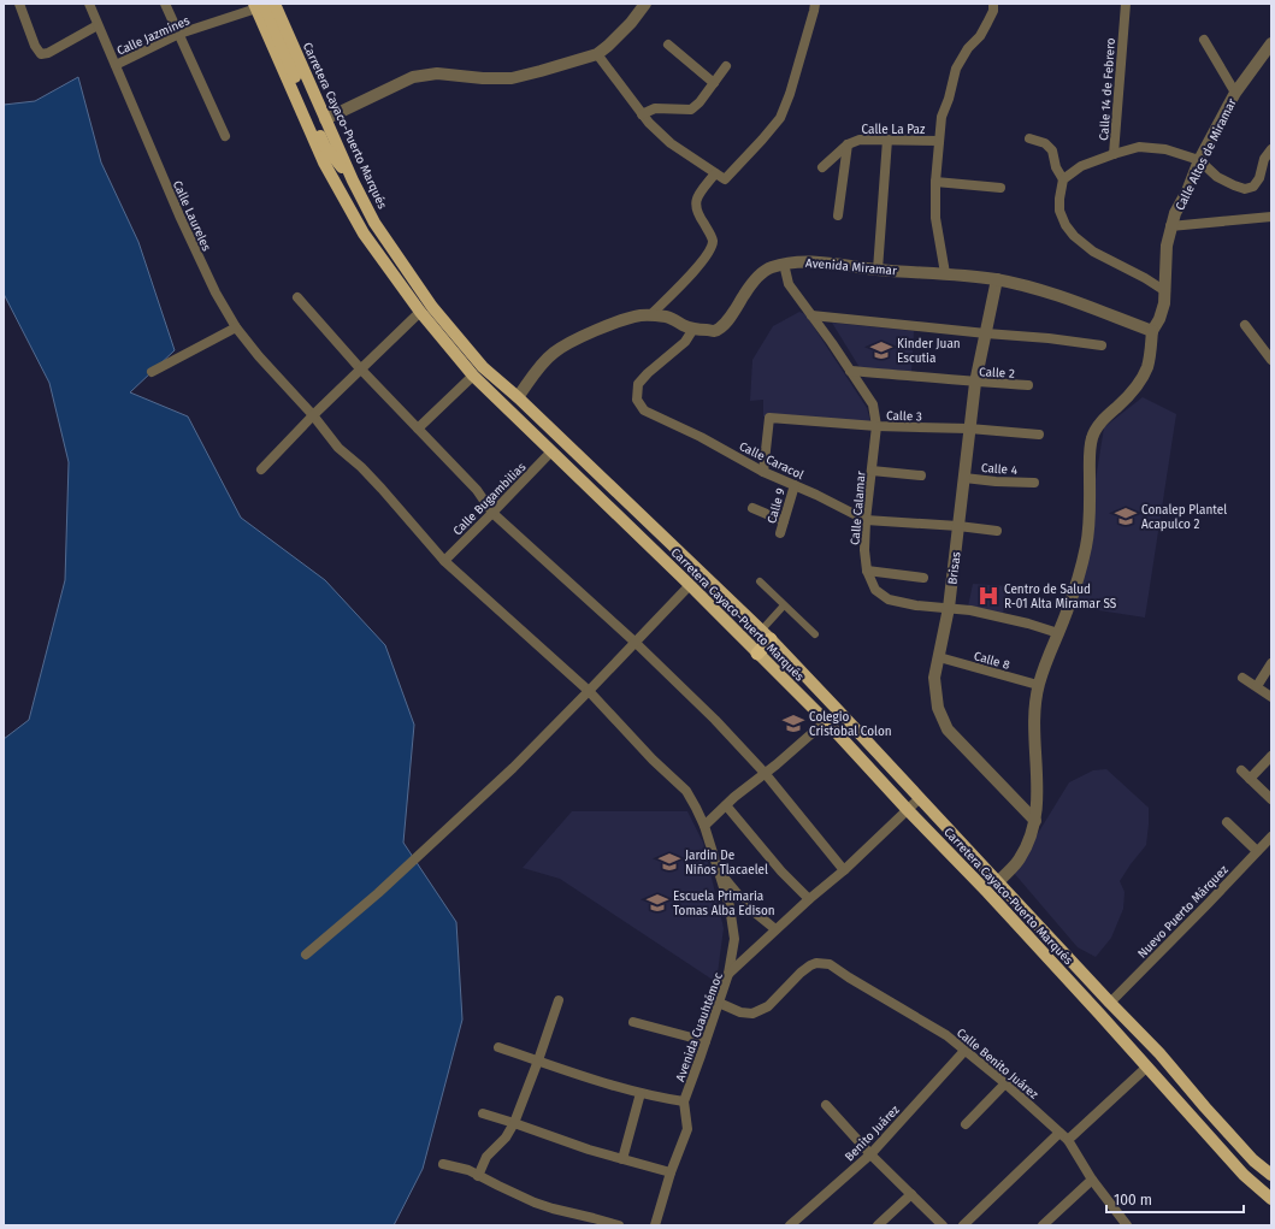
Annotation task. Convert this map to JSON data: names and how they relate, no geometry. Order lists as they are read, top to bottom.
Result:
{
  "streets": {
    "main road": ["Carretera Cayaco-Puerto Marqués"],
    "street": [
      "Calle Jazmines",
      "Calle 14 de Febrero",
      "Calle La Paz",
      "Calle Altos de Miramar",
      "Calle Laureles",
      "Avenida Miramar",
      "Calle 2",
      "Calle 3",
      "Calle Caracol",
      "Calle 4",
      "Calle Bugambilias",
      "Calle 9",
      "Calle Calamar",
      "Brisas",
      "Calle 8",
      "Nuevo Puerto Márquez",
      "Avenida Cuauhtémoc",
      "Calle Benito Juárez",
      "Benito Juárez"
    ]
  },
  "crossings": [
    ["Calle Jazmines", "Carretera Cayaco-Puerto Marqués"],
    ["Calle Jazmines", "Calle Laureles"],
    ["Carretera Cayaco-Puerto Marqués", "Calle Altos de Miramar"],
    ["Carretera Cayaco-Puerto Marqués", "Avenida Miramar"],
    ["Carretera Cayaco-Puerto Marqués", "Calle Bugambilias"],
    ["Carretera Cayaco-Puerto Marqués", "Nuevo Puerto Márquez"],
    ["Carretera Cayaco-Puerto Marqués", "Avenida Cuauhtémoc"],
    ["Calle Altos de Miramar", "Avenida Miramar"],
    ["Calle Altos de Miramar", "Calle Calamar"],
    ["Calle Altos de Miramar", "Brisas"],
    ["Calle Altos de Miramar", "Calle 8"],
    ["Calle Laureles", "Calle Bugambilias"],
    ["Calle Laureles", "Avenida Cuauhtémoc"],
    ["Avenida Miramar", "Calle Caracol"],
    ["Avenida Miramar", "Calle Calamar"],
    ["Avenida Miramar", "Brisas"],
    ["Calle 2", "Calle Calamar"],
    ["Calle 2", "Brisas"],
    ["Calle 3", "Calle Caracol"],
    ["Calle 3", "Calle Calamar"],
    ["Calle 3", "Brisas"],
    ["Calle Caracol", "Calle 9"],
    ["Calle Caracol", "Calle Calamar"],
    ["Calle Caracol", "Brisas"],
    ["Calle 4", "Brisas"],
    ["Calle Calamar", "Brisas"],
    ["Brisas", "Calle 8"],
    ["Avenida Cuauhtémoc", "Calle Benito Juárez"],
    ["Calle Benito Juárez", "Benito Juárez"]
  ],
  "places": {
    "school or university": [
      "Kinder Juan Escutia",
      "Conalep Plantel Acapulco 2",
      "Colegio Cristobal Colon",
      "Jardin De Niños Tlacaelel",
      "Escuela Primaria Tomas Alba Edison"
    ],
    "hospital": ["Centro de Salud R-01 Alta Miramar SS"]
  },
  "scale_bar": "100 m"
}
